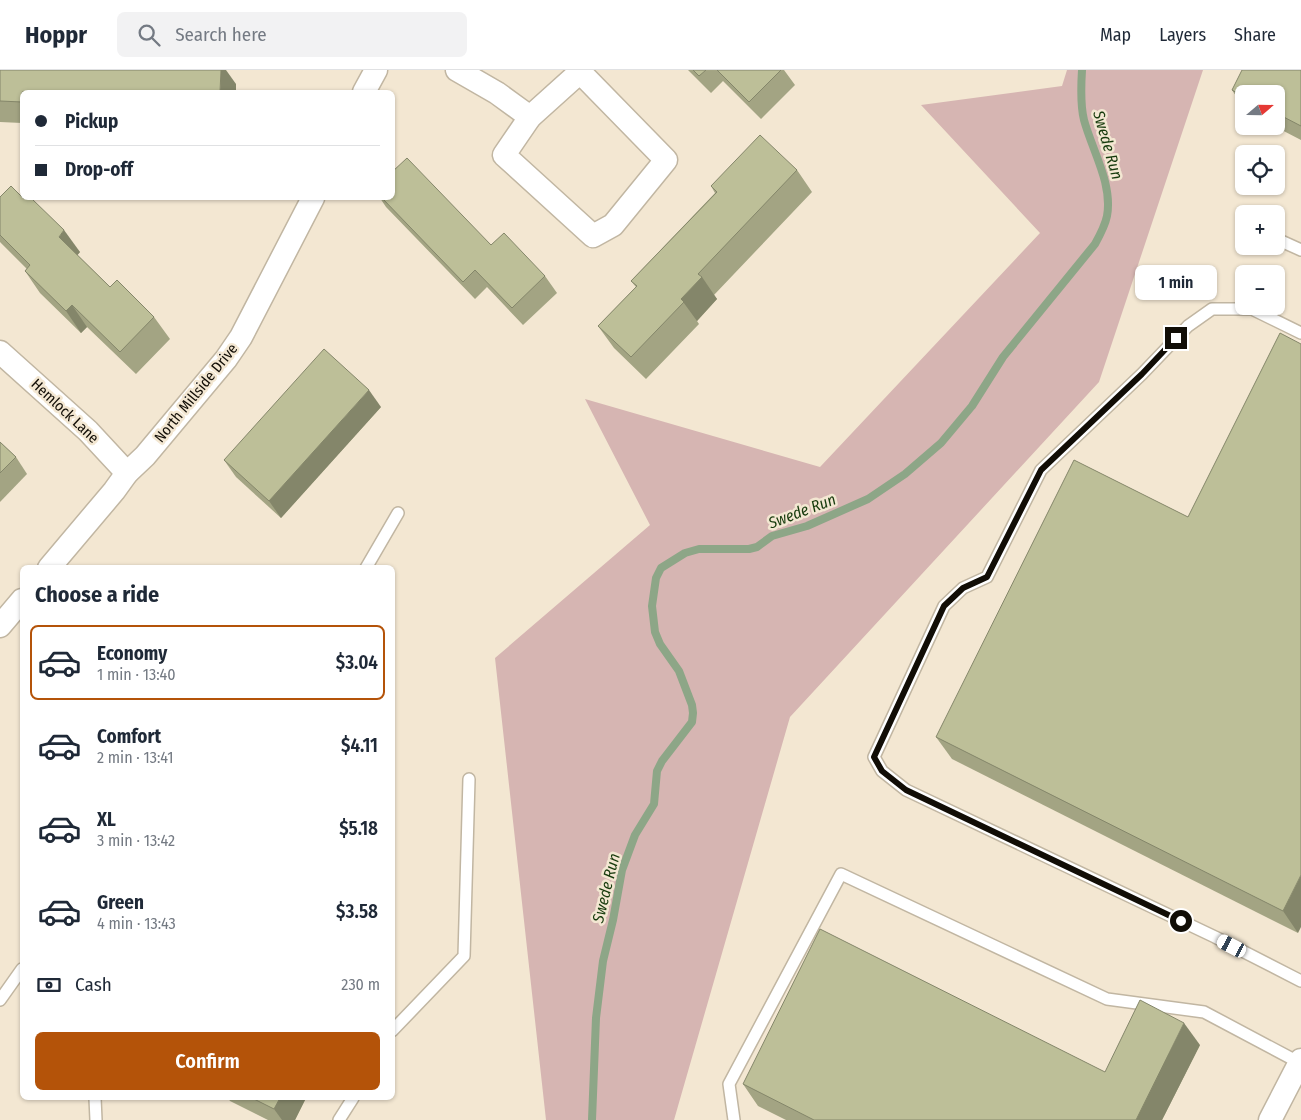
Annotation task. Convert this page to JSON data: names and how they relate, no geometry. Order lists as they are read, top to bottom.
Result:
{
  "streets": {
    "street": ["North Millside Drive", "Hemlock Lane"]
  },
  "crossings": [
    ["North Millside Drive", "Hemlock Lane"]
  ],
  "water": ["Swede Run"],
  "north": "right",
  "page": {
    "header": "Hoppr",
    "search": "Search here",
    "nav": ["Map", "Layers", "Share"],
    "map_buttons": ["+", "−"],
    "banner": ["Pickup", "Drop-off"],
    "bubble": "1 min",
    "heading": "Choose a ride",
    "list": [
      {
        "name": "Economy",
        "note": "1 min · 13:40",
        "value": "$3.04"
      },
      {
        "name": "Comfort",
        "note": "2 min · 13:41",
        "value": "$4.11"
      },
      {
        "name": "XL",
        "note": "3 min · 13:42",
        "value": "$5.18"
      },
      {
        "name": "Green",
        "note": "4 min · 13:43",
        "value": "$3.58"
      }
    ],
    "pay": ["Cash", "230 m"],
    "buttons": "Confirm"
  }
}
